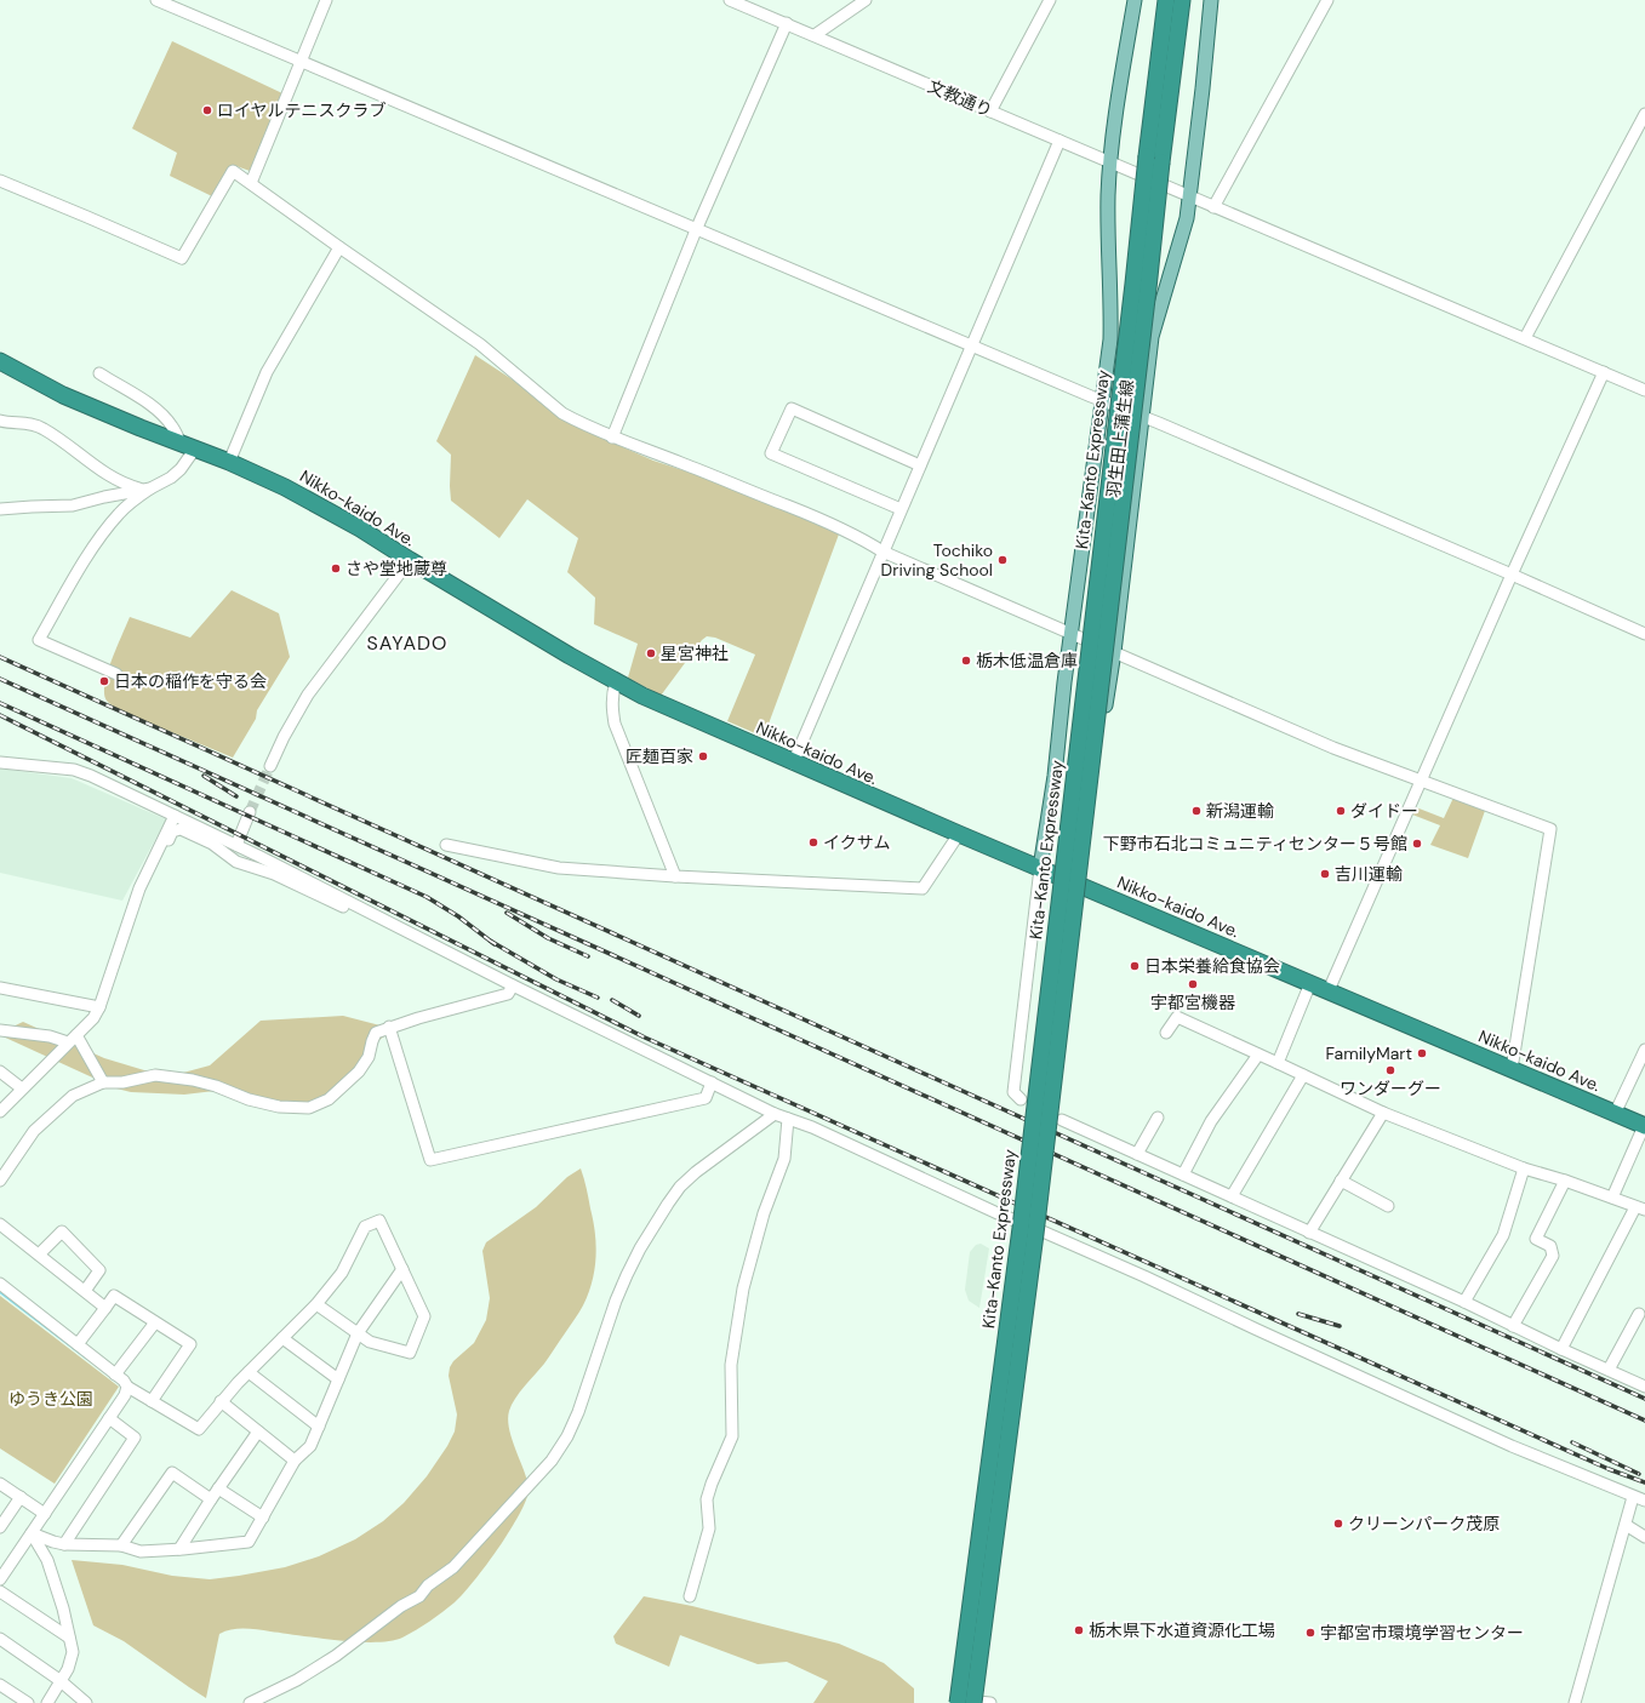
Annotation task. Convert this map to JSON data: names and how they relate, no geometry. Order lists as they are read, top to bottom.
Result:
{
  "streets": {
    "highway": ["Kita-Kanto Expressway", "Nikko-kaido Ave."],
    "main road": ["羽生田上蒲生線"],
    "street": ["文教通り"]
  },
  "crossings": [
    ["文教通り", "羽生田上蒲生線"],
    ["羽生田上蒲生線", "Nikko-kaido Ave."]
  ],
  "districts": ["SAYADO"],
  "parks": ["ゆうき公園"],
  "places": [
    "ロイヤルテニスクラブ",
    "Tochiko Driving School",
    "さや堂地蔵尊",
    "星宮神社",
    "栃木低温倉庫",
    "日本の稲作を守る会",
    "匠麺百家",
    "新潟運輸",
    "ダイドー",
    "イクサム",
    "下野市石北コミュニティセンター５号館",
    "吉川運輸",
    "日本栄養給食協会",
    "宇都宮機器",
    "FamilyMart",
    "ワンダーグー",
    "クリーンパーク茂原",
    "栃木県下水道資源化工場",
    "宇都宮市環境学習センター"
  ]
}
